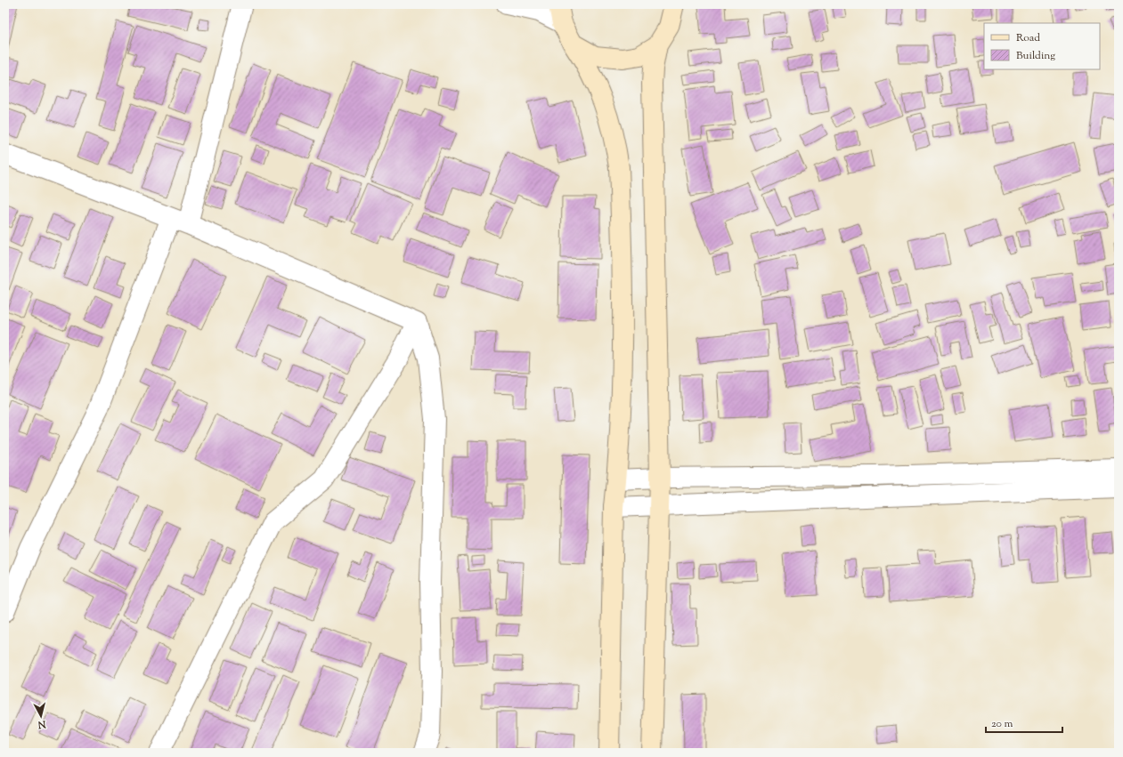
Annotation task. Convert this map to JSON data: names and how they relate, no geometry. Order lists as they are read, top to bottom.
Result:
{
  "legend": ["Road", "Building"],
  "scale_bar": "20 m",
  "north": "bottom"
}
